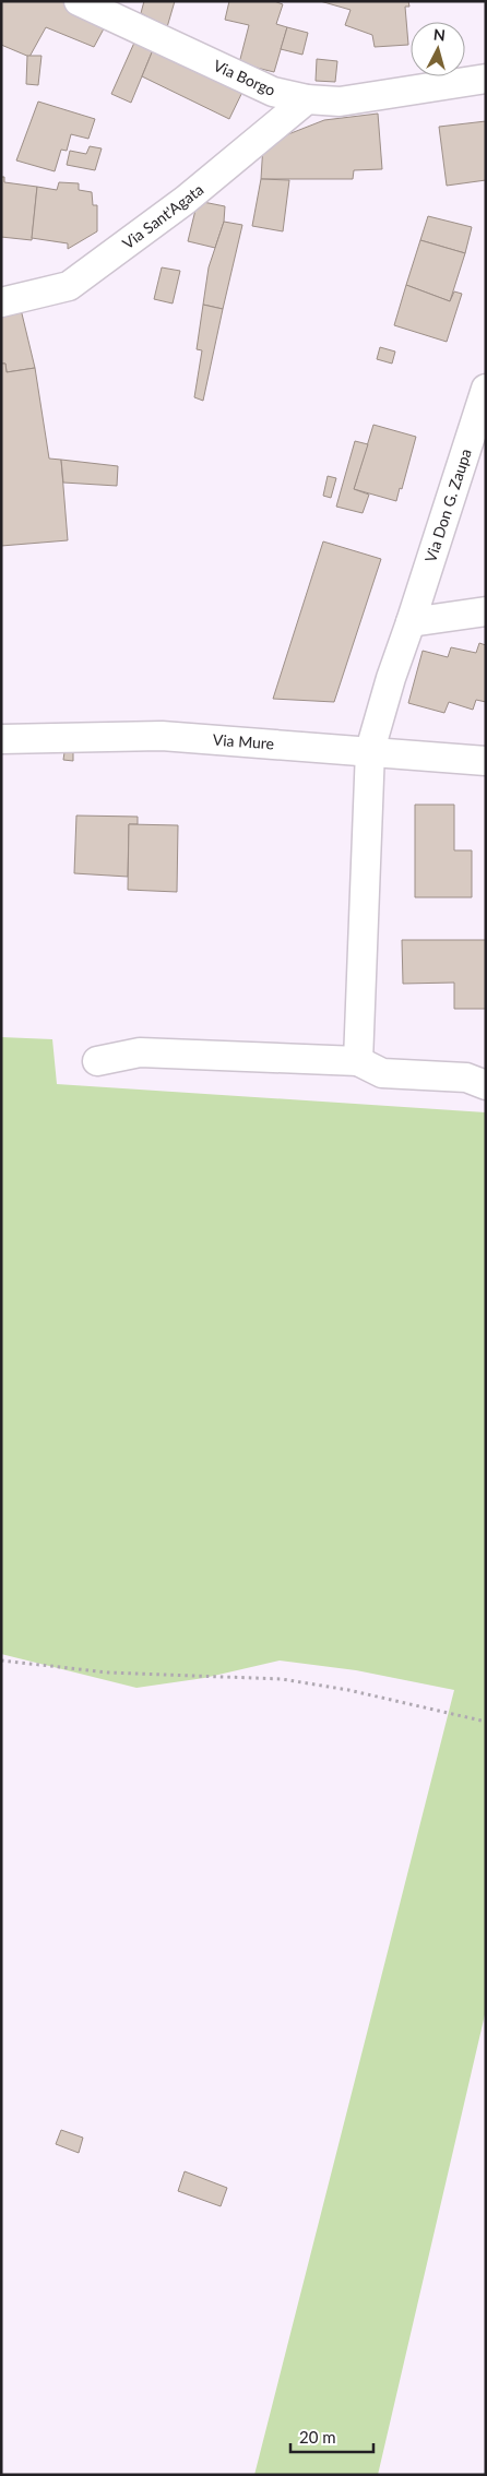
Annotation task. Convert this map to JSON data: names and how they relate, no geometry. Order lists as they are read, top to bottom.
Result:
{
  "streets": {
    "street": [
      "Via Borgo",
      "Via Sant'Agata",
      "Via Don G. Zaupa",
      "Via Mure"
    ]
  },
  "crossings": [
    ["Via Borgo", "Via Sant'Agata"],
    ["Via Don G. Zaupa", "Via Mure"]
  ],
  "scale_bar": "20 m",
  "north": "top"
}
